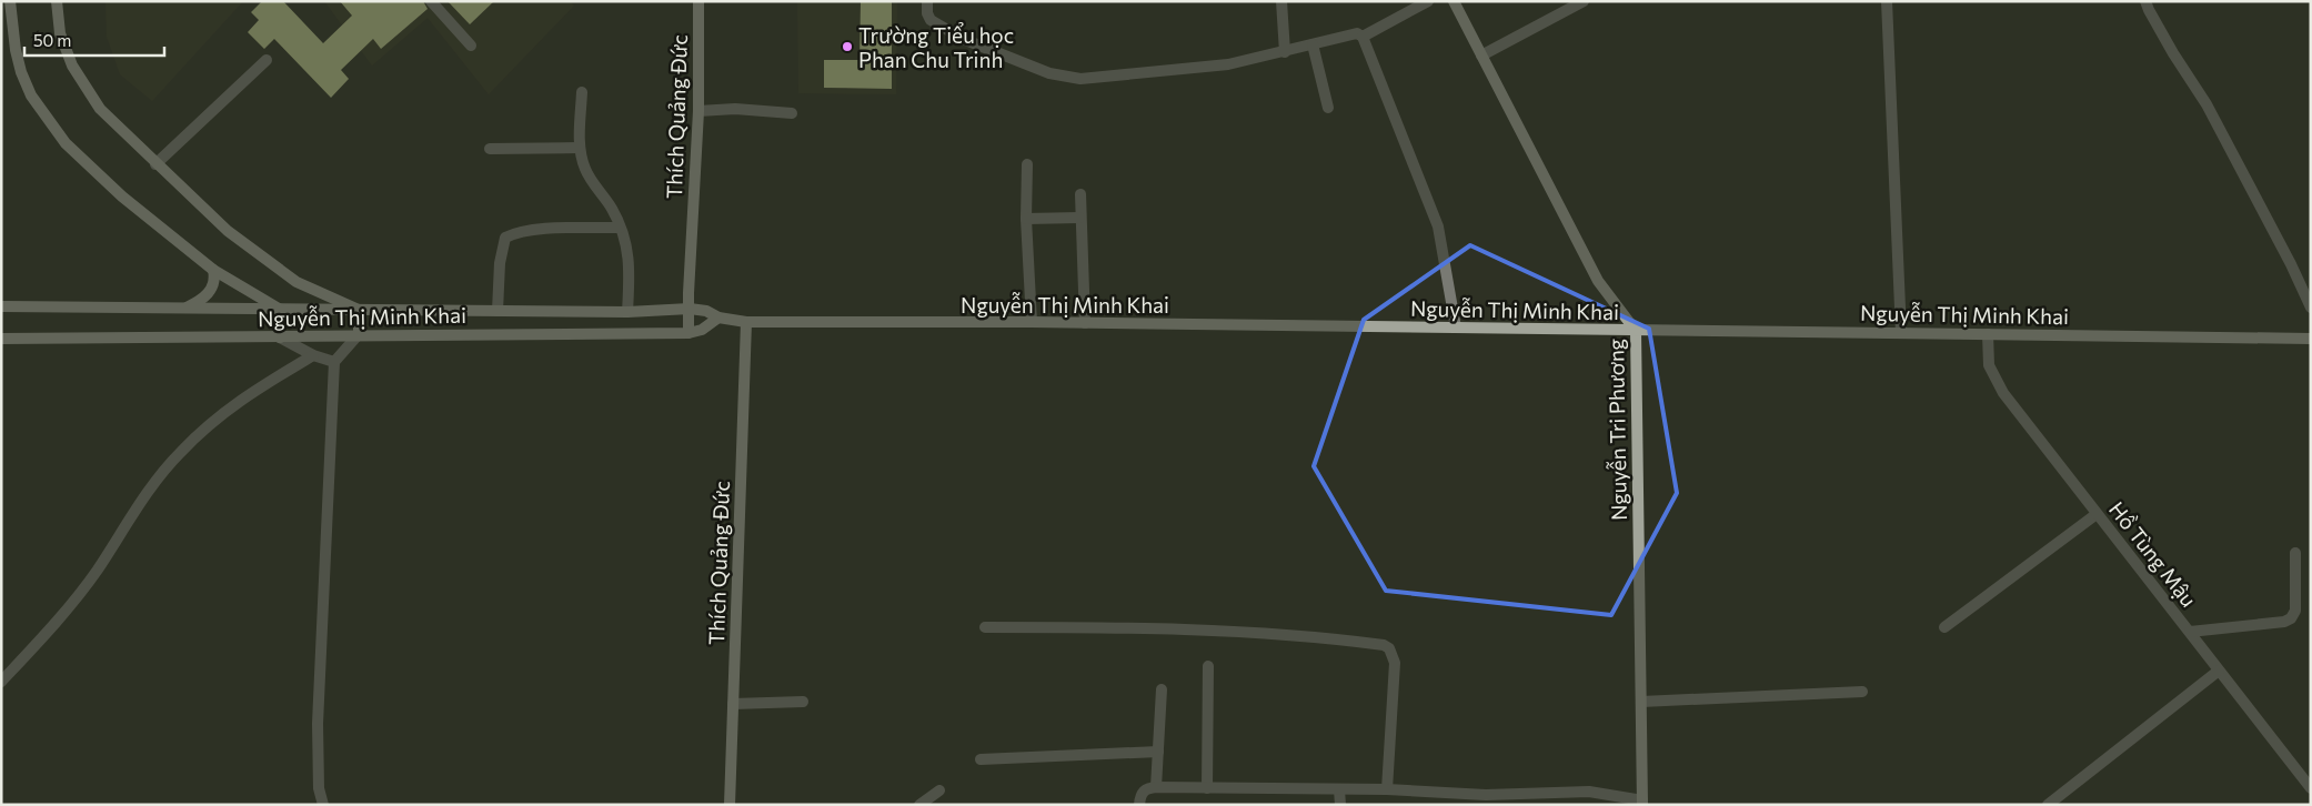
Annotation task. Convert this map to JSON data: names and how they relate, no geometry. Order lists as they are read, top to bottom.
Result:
{
  "streets": {
    "main road": ["Thích Quảng Đức", "Nguyễn Thị Minh Khai", "Nguyễn Tri Phương"],
    "street": ["Hồ Tùng Mậu"]
  },
  "crossings": [
    ["Thích Quảng Đức", "Nguyễn Thị Minh Khai"],
    ["Nguyễn Thị Minh Khai", "Nguyễn Tri Phương"],
    ["Nguyễn Thị Minh Khai", "Hồ Tùng Mậu"]
  ],
  "places": ["Trường Tiểu học Phan Chu Trinh"],
  "scale_bar": "50 m"
}
